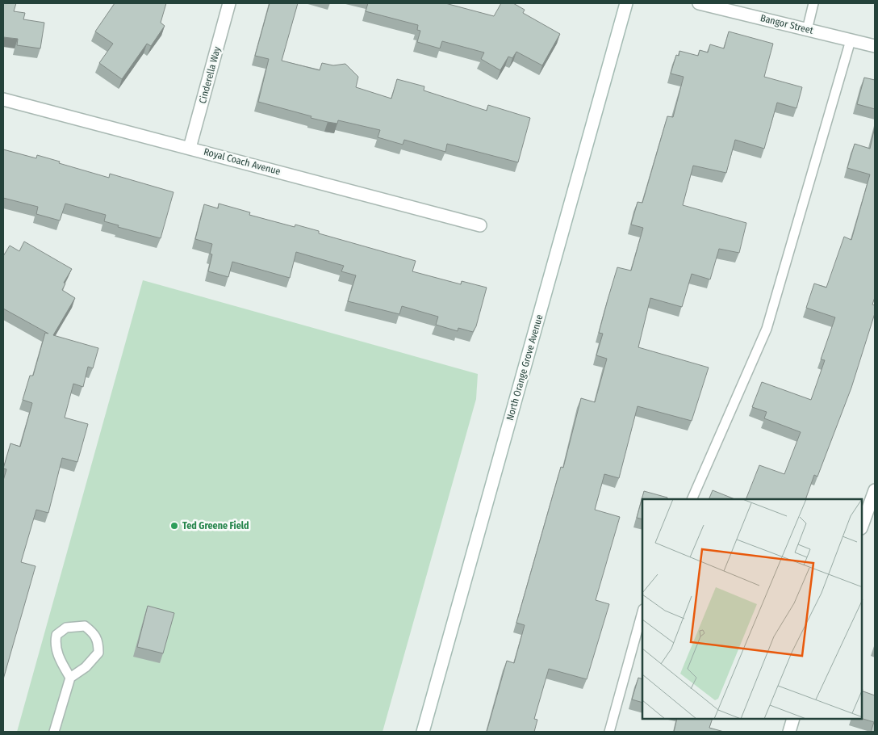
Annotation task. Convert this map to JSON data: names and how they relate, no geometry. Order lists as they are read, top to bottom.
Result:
{
  "streets": {
    "street": [
      "Bangor Street",
      "Cinderella Way",
      "Royal Coach Avenue",
      "North Orange Grove Avenue"
    ]
  },
  "crossings": [
    ["Cinderella Way", "Royal Coach Avenue"]
  ],
  "places": ["Ted Greene Field"]
}
